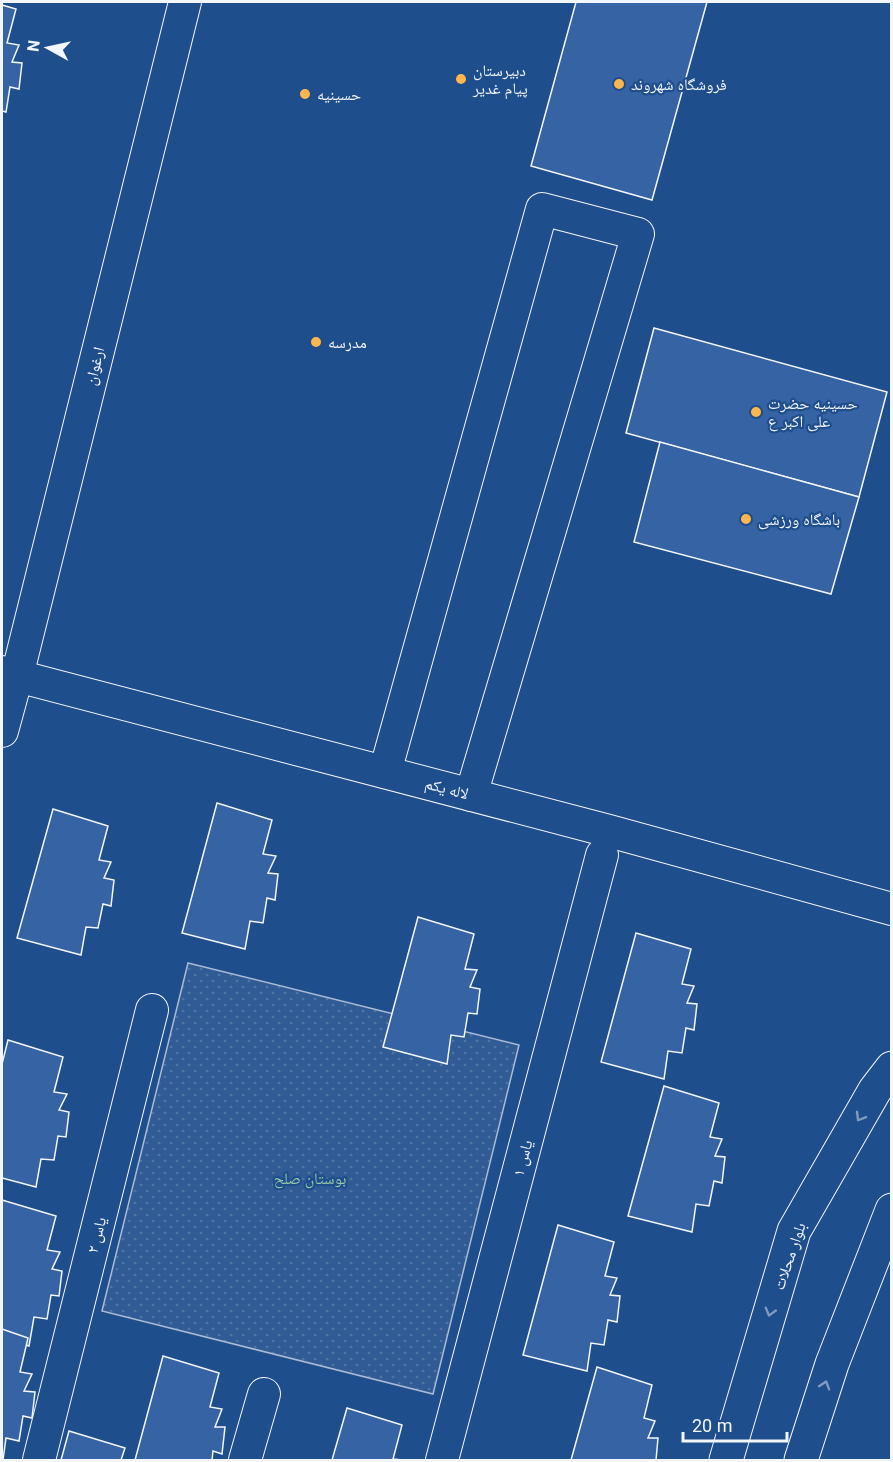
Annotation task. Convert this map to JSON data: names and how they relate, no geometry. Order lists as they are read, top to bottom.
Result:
{
  "streets": {
    "main road": ["بلوار محلات"],
    "street": [
      "ارغوان",
      "لاله یکم",
      "یاس ۱",
      "یاس ۲"
    ]
  },
  "crossings": [
    ["ارغوان", "لاله یکم"]
  ],
  "parks": ["بوستان صلح"],
  "places": [
    "دبیرستان پیام غدیر",
    "فروشگاه شهروند",
    "حسینیه",
    "مدرسه",
    "حسینیه حضرت علی اکبر ع",
    "باشگاه ورزشی"
  ],
  "scale_bar": "20 m",
  "north": "left"
}
